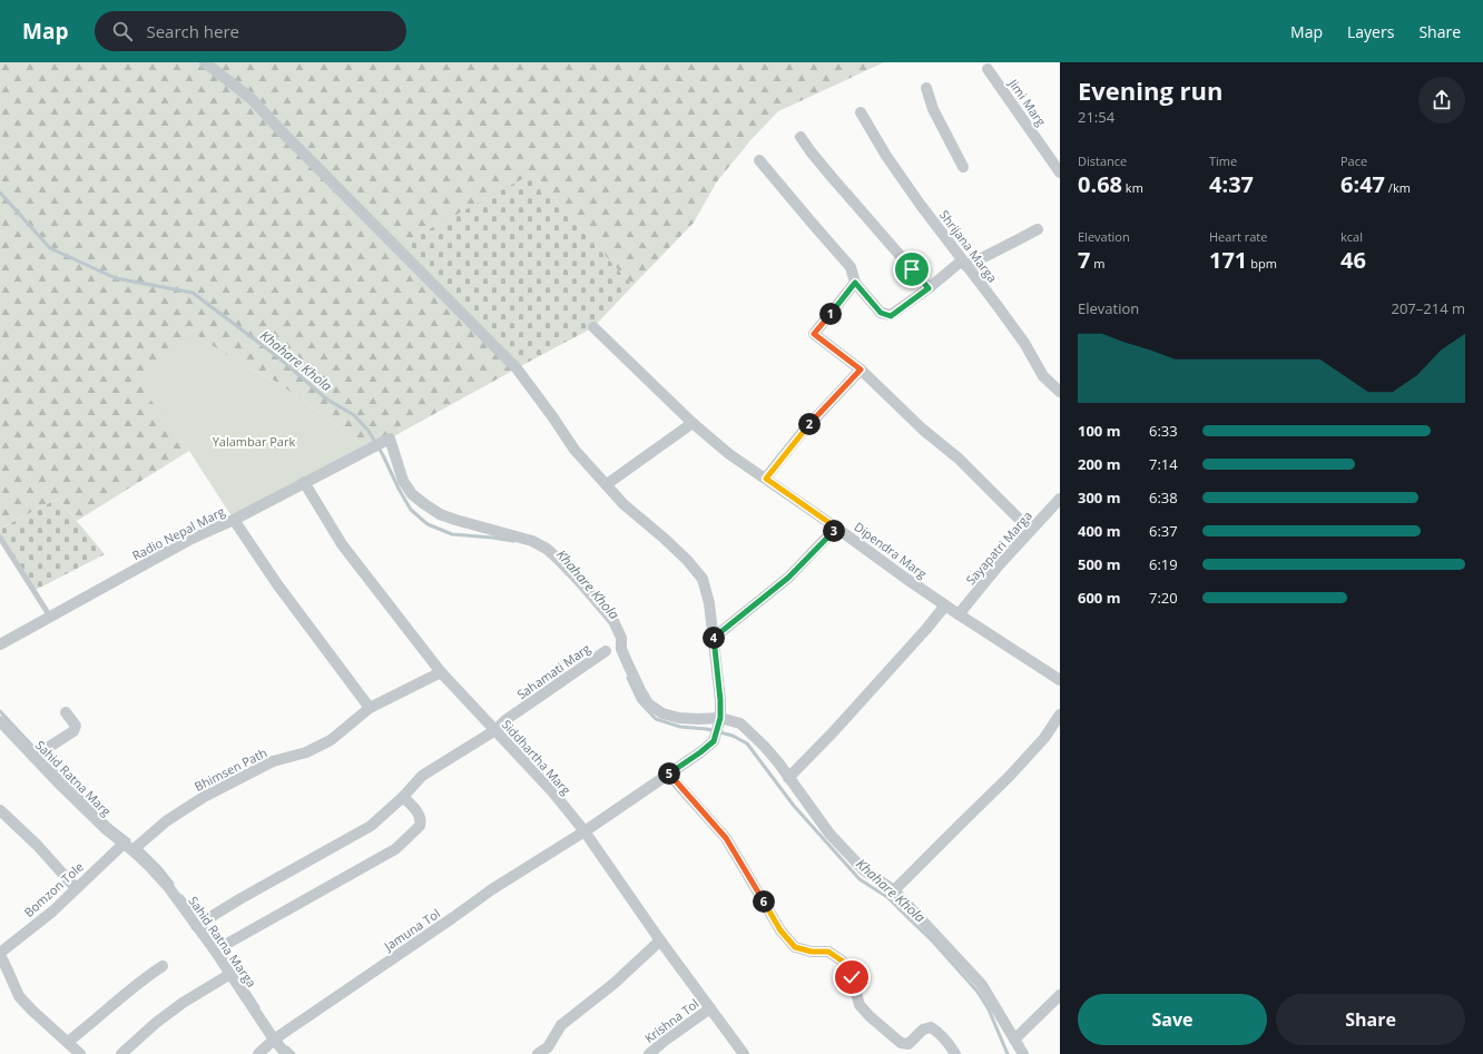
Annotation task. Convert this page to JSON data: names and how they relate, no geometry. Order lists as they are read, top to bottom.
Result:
{
  "streets": {
    "street": [
      "Jimi Marg",
      "Shrijana Marga",
      "Radio Nepal Marg",
      "Sayapatri Marga",
      "Dipendra Marg",
      "Sahamati Marg",
      "Siddhartha Marg",
      "Bhimsen Path",
      "Sahid Ratna Marg",
      "Bomzon Tole",
      "Jamuna Tol",
      "Sahid Ratna Marga",
      "Krishna Tol"
    ]
  },
  "crossings": [
    ["Radio Nepal Marg", "Siddhartha Marg"],
    ["Radio Nepal Marg", "Jamuna Tol"],
    ["Sayapatri Marga", "Dipendra Marg"],
    ["Sahamati Marg", "Siddhartha Marg"],
    ["Sahamati Marg", "Sahid Ratna Marga"],
    ["Siddhartha Marg", "Bhimsen Path"],
    ["Siddhartha Marg", "Jamuna Tol"],
    ["Siddhartha Marg", "Krishna Tol"],
    ["Bhimsen Path", "Sahid Ratna Marg"],
    ["Bhimsen Path", "Bomzon Tole"],
    ["Bhimsen Path", "Sahid Ratna Marga"],
    ["Sahid Ratna Marg", "Bomzon Tole"],
    ["Sahid Ratna Marg", "Sahid Ratna Marga"],
    ["Bomzon Tole", "Sahid Ratna Marga"],
    ["Jamuna Tol", "Sahid Ratna Marga"]
  ],
  "water": ["Khahare Khola"],
  "parks": ["Yalambar Park"],
  "page": {
    "header": "Map",
    "search": "Search here",
    "nav": ["Map", "Layers", "Share"],
    "heading": ["Evening run", "21:54"],
    "stats": [
      ["Distance", "0.68 km"],
      ["Time", "4:37"],
      ["Pace", "6:47 /km"],
      ["Elevation", "7 m"],
      ["Heart rate", "171 bpm"],
      ["kcal", "46"]
    ],
    "chart": ["Elevation", "207–214 m"],
    "pins": [
      "1",
      "2",
      "3",
      "4",
      "5",
      "6"
    ],
    "list": [
      {
        "name": "100 m",
        "note": "6:33"
      },
      {
        "name": "200 m",
        "note": "7:14"
      },
      {
        "name": "300 m",
        "note": "6:38"
      },
      {
        "name": "400 m",
        "note": "6:37"
      },
      {
        "name": "500 m",
        "note": "6:19"
      },
      {
        "name": "600 m",
        "note": "7:20"
      }
    ],
    "buttons": ["Save", "Share"]
  }
}
